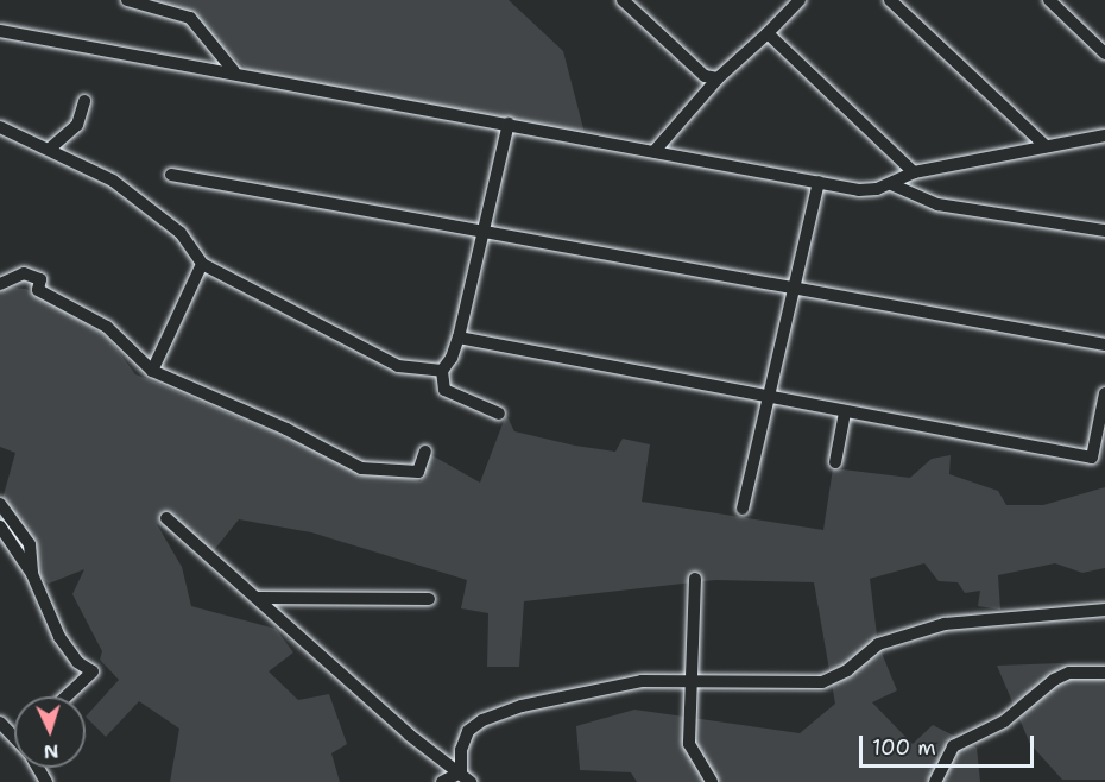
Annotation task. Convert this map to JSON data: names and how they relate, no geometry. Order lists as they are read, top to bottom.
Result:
{
  "scale_bar": "100 m",
  "north": "bottom"
}
